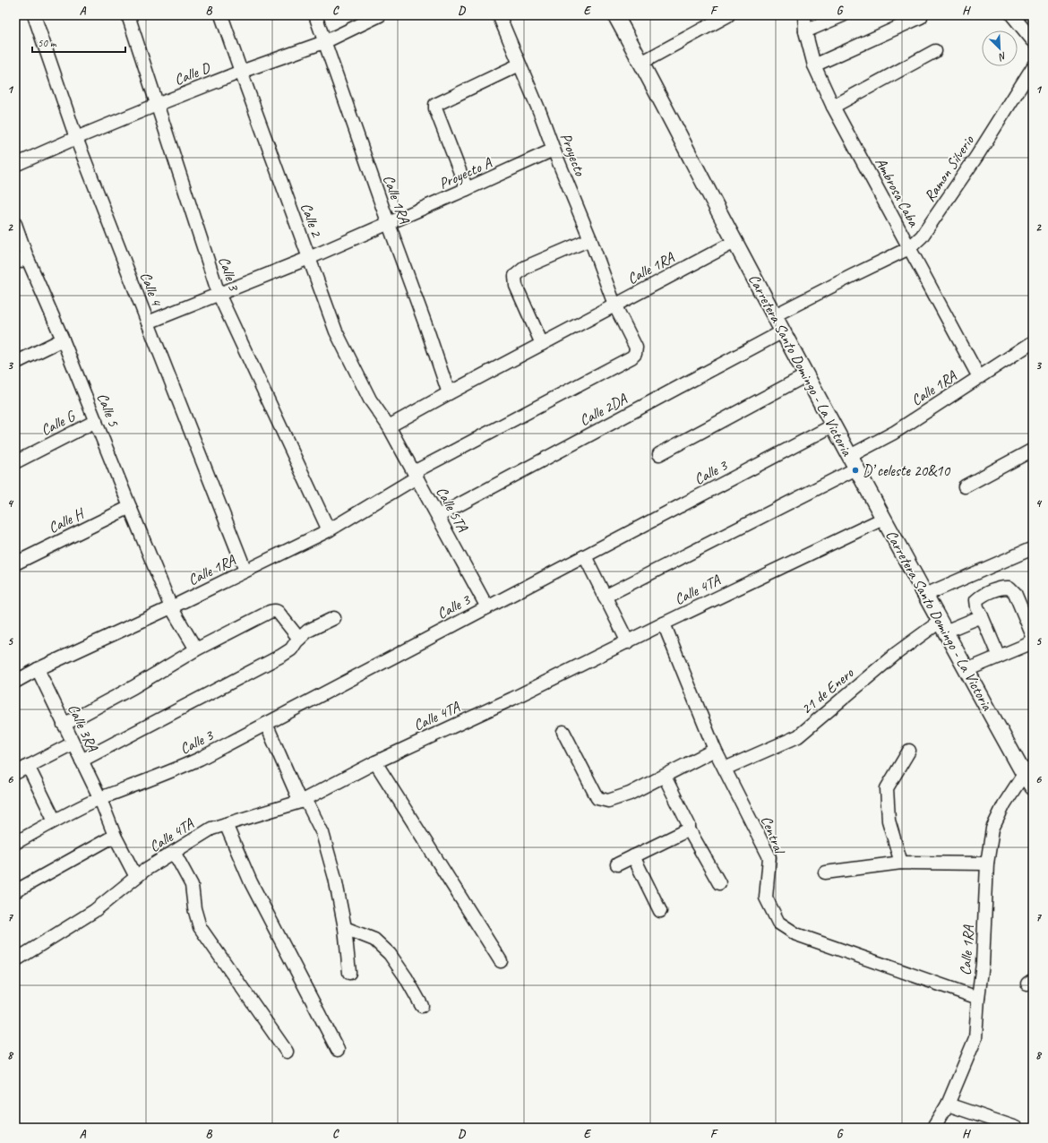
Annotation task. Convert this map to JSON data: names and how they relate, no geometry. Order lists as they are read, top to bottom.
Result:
{
  "streets": {
    "main road": ["Carretera Santo Domingo - La Victoria"],
    "street": [
      "Calle D",
      "Proyecto",
      "Ramon Silverio",
      "Proyecto A",
      "Ambrosa Caba",
      "Calle 1RA",
      "Calle 2",
      "Calle 3",
      "Calle 4",
      "Calle 5",
      "Calle 2DA",
      "Calle G",
      "Calle 5TA",
      "Calle H",
      "Calle 4TA",
      "21 de Enero",
      "Calle 3RA",
      "Central"
    ]
  },
  "crossings": [
    ["Calle D", "Calle 1RA"],
    ["Calle D", "Calle 2"],
    ["Calle D", "Calle 3"],
    ["Calle D", "Calle 4"],
    ["Proyecto", "Proyecto A"],
    ["Proyecto", "Calle 1RA"],
    ["Proyecto", "Calle 5TA"],
    ["Ramon Silverio", "Ambrosa Caba"],
    ["Ramon Silverio", "Carretera Santo Domingo - La Victoria"],
    ["Proyecto A", "Calle 1RA"],
    ["Proyecto A", "Calle 2"],
    ["Proyecto A", "Calle 3"],
    ["Proyecto A", "Calle 4"],
    ["Ambrosa Caba", "Calle 1RA"],
    ["Calle 1RA", "Calle 2"],
    ["Calle 1RA", "Calle 3"],
    ["Calle 1RA", "Calle 4"],
    ["Calle 1RA", "Carretera Santo Domingo - La Victoria"],
    ["Calle 1RA", "Calle 5"],
    ["Calle 1RA", "Calle 5TA"],
    ["Calle 1RA", "Calle 3RA"],
    ["Calle 1RA", "Central"],
    ["Calle 2", "Calle 5TA"],
    ["Calle 3", "Carretera Santo Domingo - La Victoria"],
    ["Calle 3", "Calle 5TA"],
    ["Calle 3", "Calle 3RA"],
    ["Carretera Santo Domingo - La Victoria", "Calle 2DA"],
    ["Carretera Santo Domingo - La Victoria", "Calle 4TA"],
    ["Carretera Santo Domingo - La Victoria", "21 de Enero"],
    ["Calle 5", "Calle G"],
    ["Calle 5", "Calle H"],
    ["Calle 2DA", "Calle 5TA"],
    ["Calle 4TA", "Calle 3RA"],
    ["Calle 4TA", "Central"],
    ["21 de Enero", "Central"]
  ],
  "places": ["D’ celeste 20&10"],
  "scale_bar": "50 m",
  "north": "bottom right",
  "grid": {
    "columns": [
      "A",
      "B",
      "C",
      "D",
      "E",
      "F",
      "G",
      "H"
    ],
    "rows": [
      "1",
      "2",
      "3",
      "4",
      "5",
      "6",
      "7",
      "8"
    ]
  }
}
